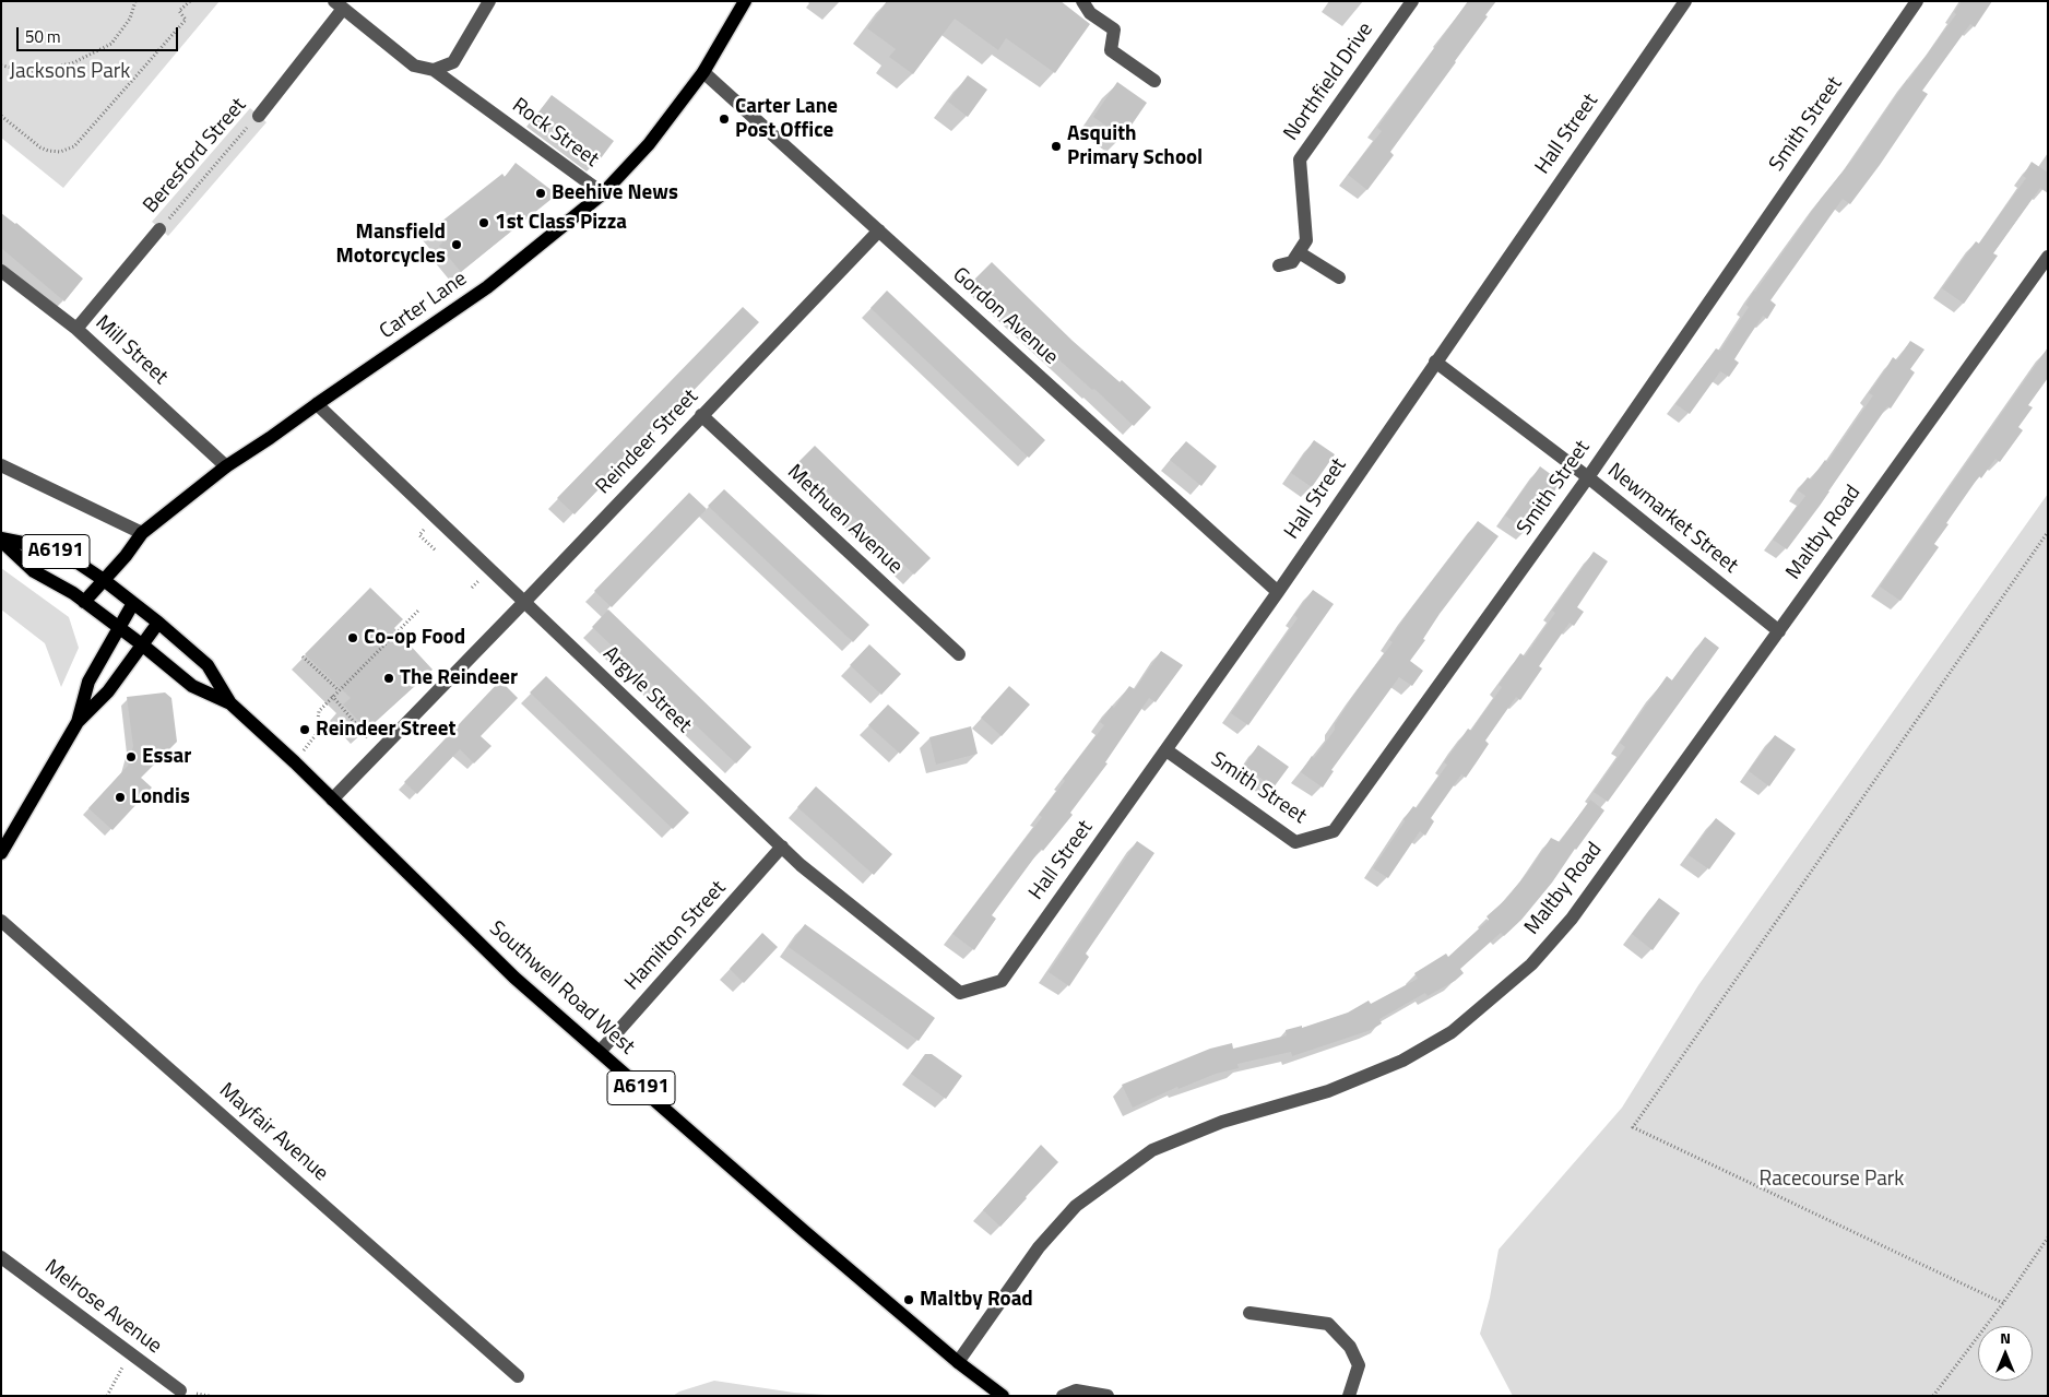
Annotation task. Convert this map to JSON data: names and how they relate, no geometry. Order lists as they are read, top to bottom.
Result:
{
  "streets": {
    "main road": ["Carter Lane", "A6191", "Southwell Road West"],
    "street": [
      "Northfield Drive",
      "Smith Street",
      "Rock Street",
      "Hall Street",
      "Beresford Street",
      "Gordon Avenue",
      "Mill Street",
      "Reindeer Street",
      "Newmarket Street",
      "Methuen Avenue",
      "Maltby Road",
      "Argyle Street",
      "Hamilton Street",
      "Mayfair Avenue",
      "Melrose Avenue"
    ]
  },
  "crossings": [
    ["Smith Street", "Hall Street"],
    ["Smith Street", "Newmarket Street"],
    ["Rock Street", "Carter Lane"],
    ["Hall Street", "Gordon Avenue"],
    ["Hall Street", "Newmarket Street"],
    ["Hall Street", "Argyle Street"],
    ["Beresford Street", "Mill Street"],
    ["Carter Lane", "Gordon Avenue"],
    ["Carter Lane", "Mill Street"],
    ["Carter Lane", "A6191"],
    ["Carter Lane", "Argyle Street"],
    ["Gordon Avenue", "Reindeer Street"],
    ["Reindeer Street", "Methuen Avenue"],
    ["Reindeer Street", "Argyle Street"],
    ["Reindeer Street", "Southwell Road West"],
    ["Newmarket Street", "Maltby Road"],
    ["Maltby Road", "Southwell Road West"],
    ["A6191", "Southwell Road West"],
    ["Argyle Street", "Hamilton Street"],
    ["Hamilton Street", "Southwell Road West"]
  ],
  "parks": ["Jacksons Park", "Racecourse Park"],
  "places": [
    "Carter Lane Post Office",
    "Asquith Primary School",
    "Beehive News",
    "1st Class Pizza",
    "Mansfield Motorcycles",
    "Co-op Food",
    "The Reindeer",
    "Reindeer Street",
    "Essar",
    "Londis",
    "Maltby Road"
  ],
  "scale_bar": "50 m",
  "north": "top"
}
